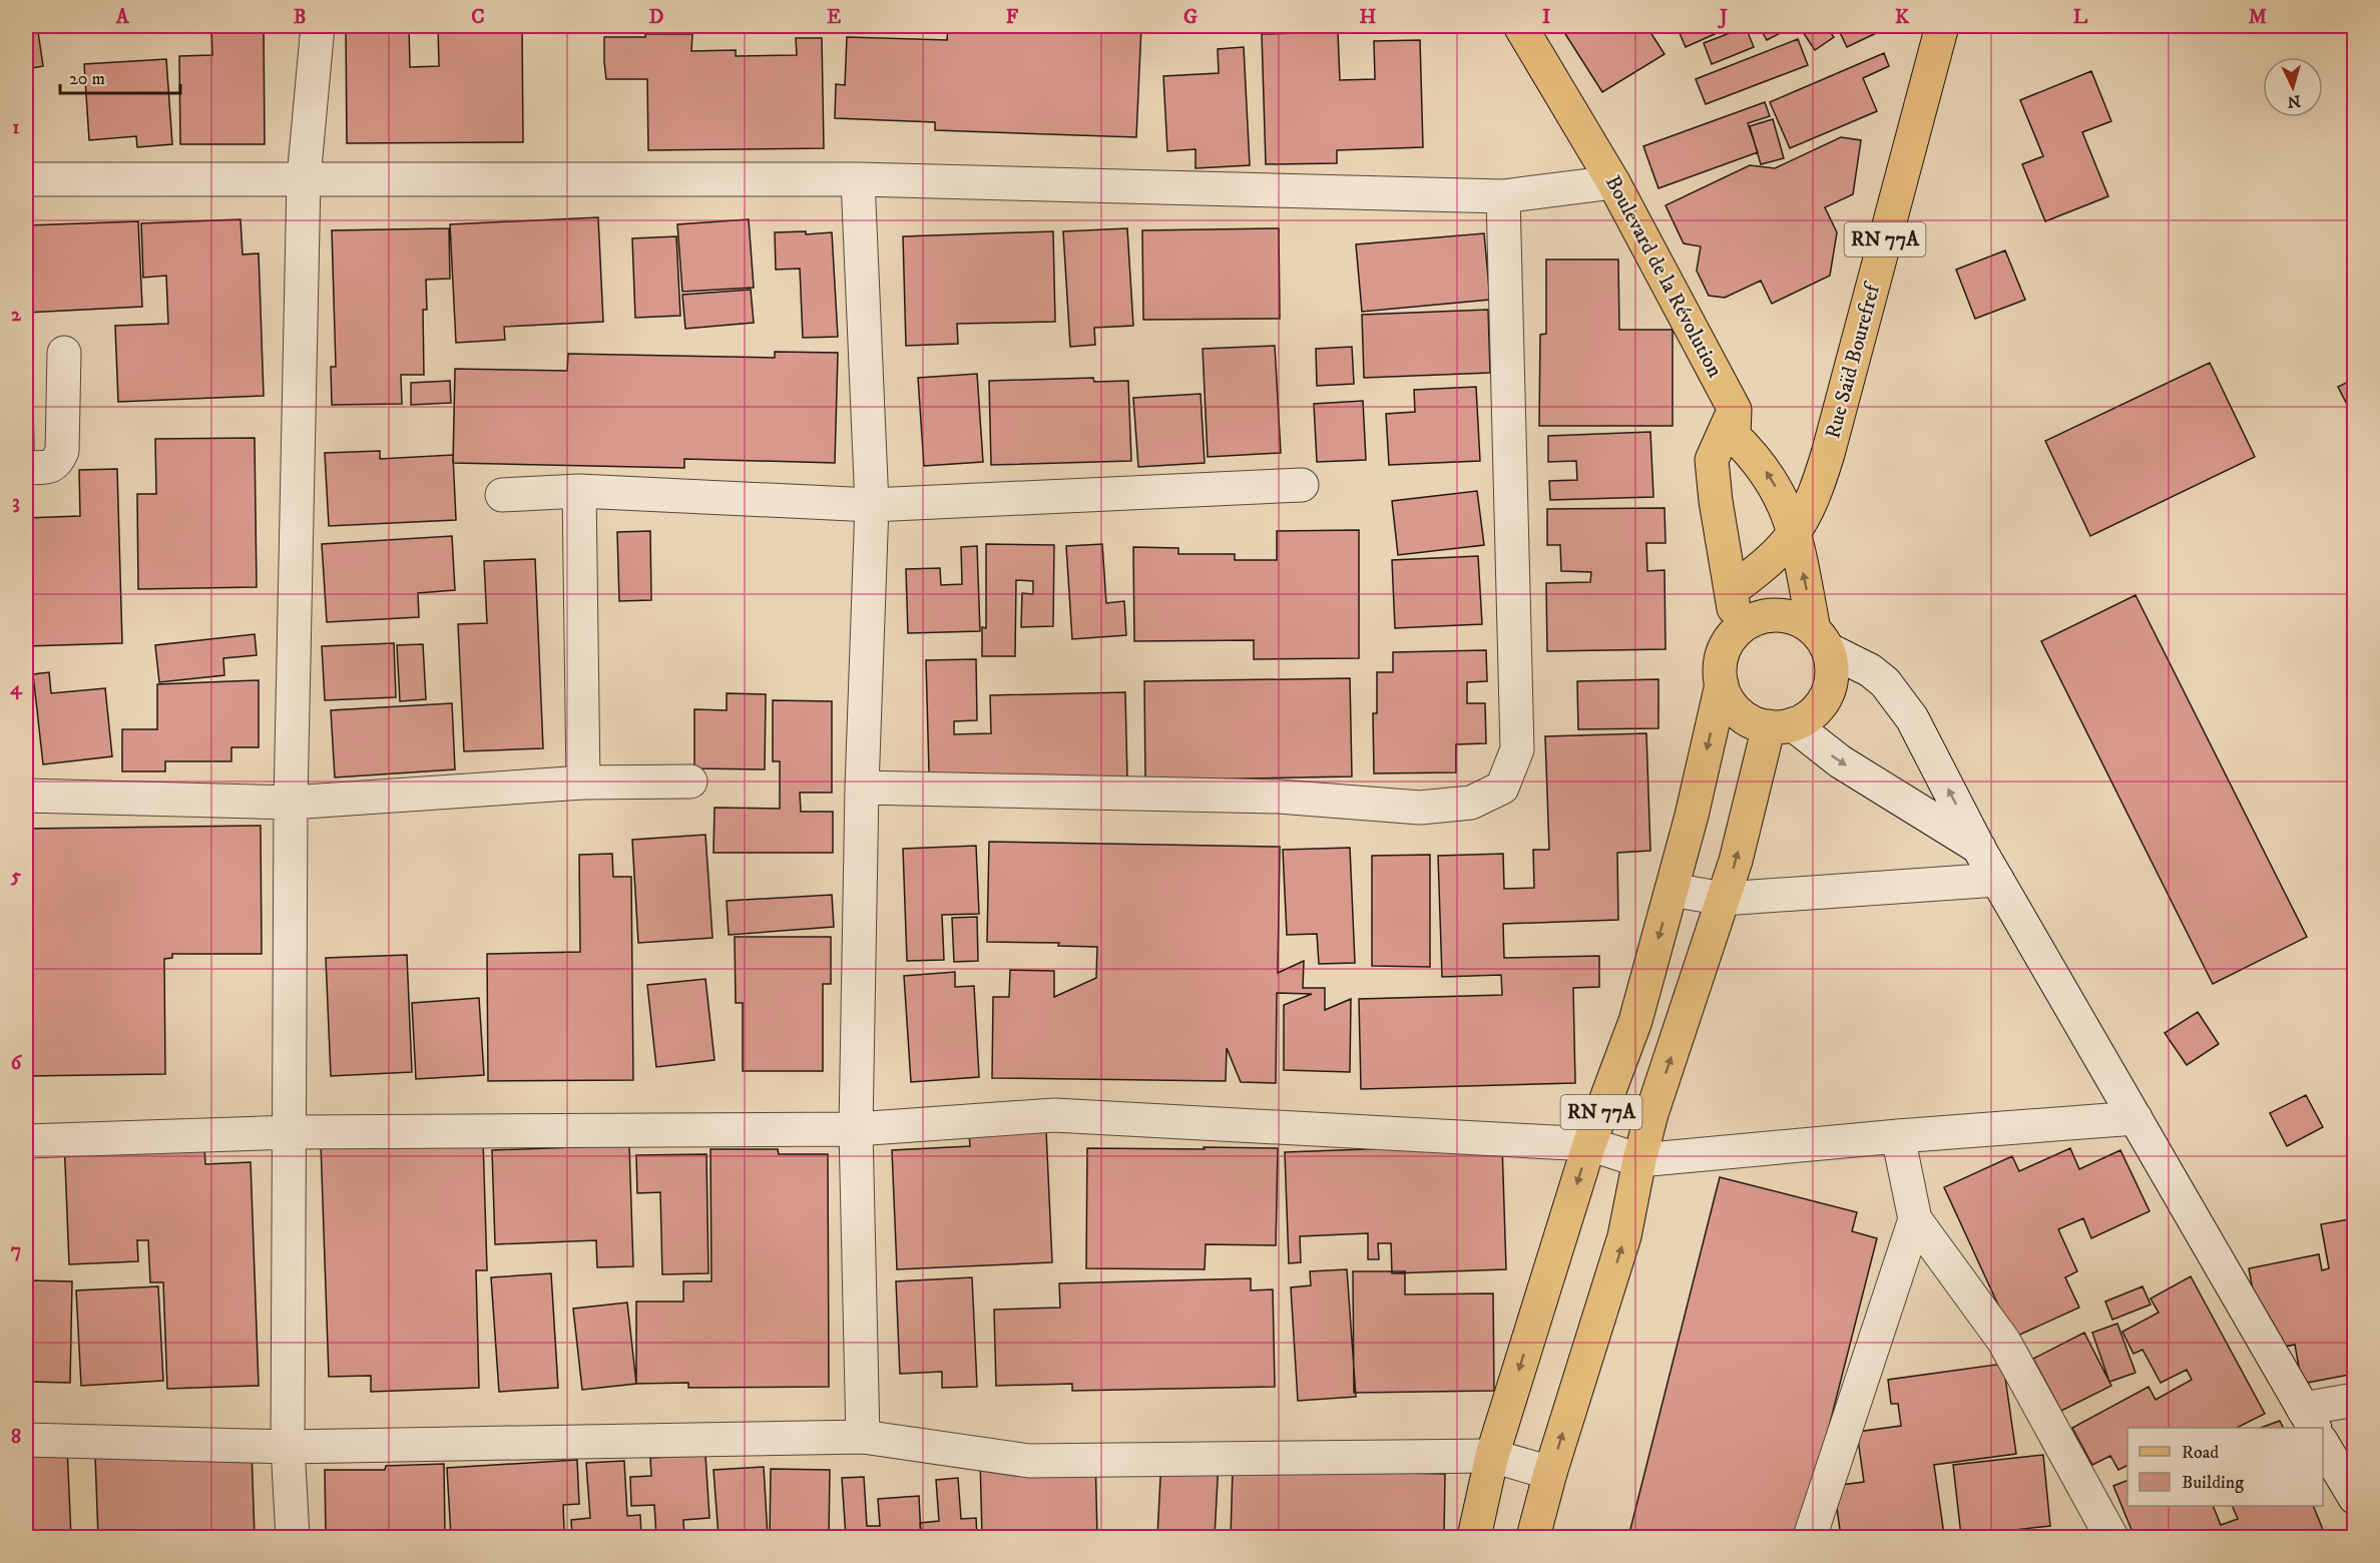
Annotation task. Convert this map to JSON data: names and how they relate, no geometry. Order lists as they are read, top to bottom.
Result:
{
  "streets": {
    "main road": ["RN 77A", "Boulevard de la Révolution", "Rue Saïd Bourefref"]
  },
  "legend": ["Road", "Building"],
  "scale_bar": "20 m",
  "north": "bottom",
  "grid": {
    "columns": [
      "A",
      "B",
      "C",
      "D",
      "E",
      "F",
      "G",
      "H",
      "I",
      "J",
      "K",
      "L",
      "M"
    ],
    "rows": [
      "1",
      "2",
      "3",
      "4",
      "5",
      "6",
      "7",
      "8"
    ]
  }
}
